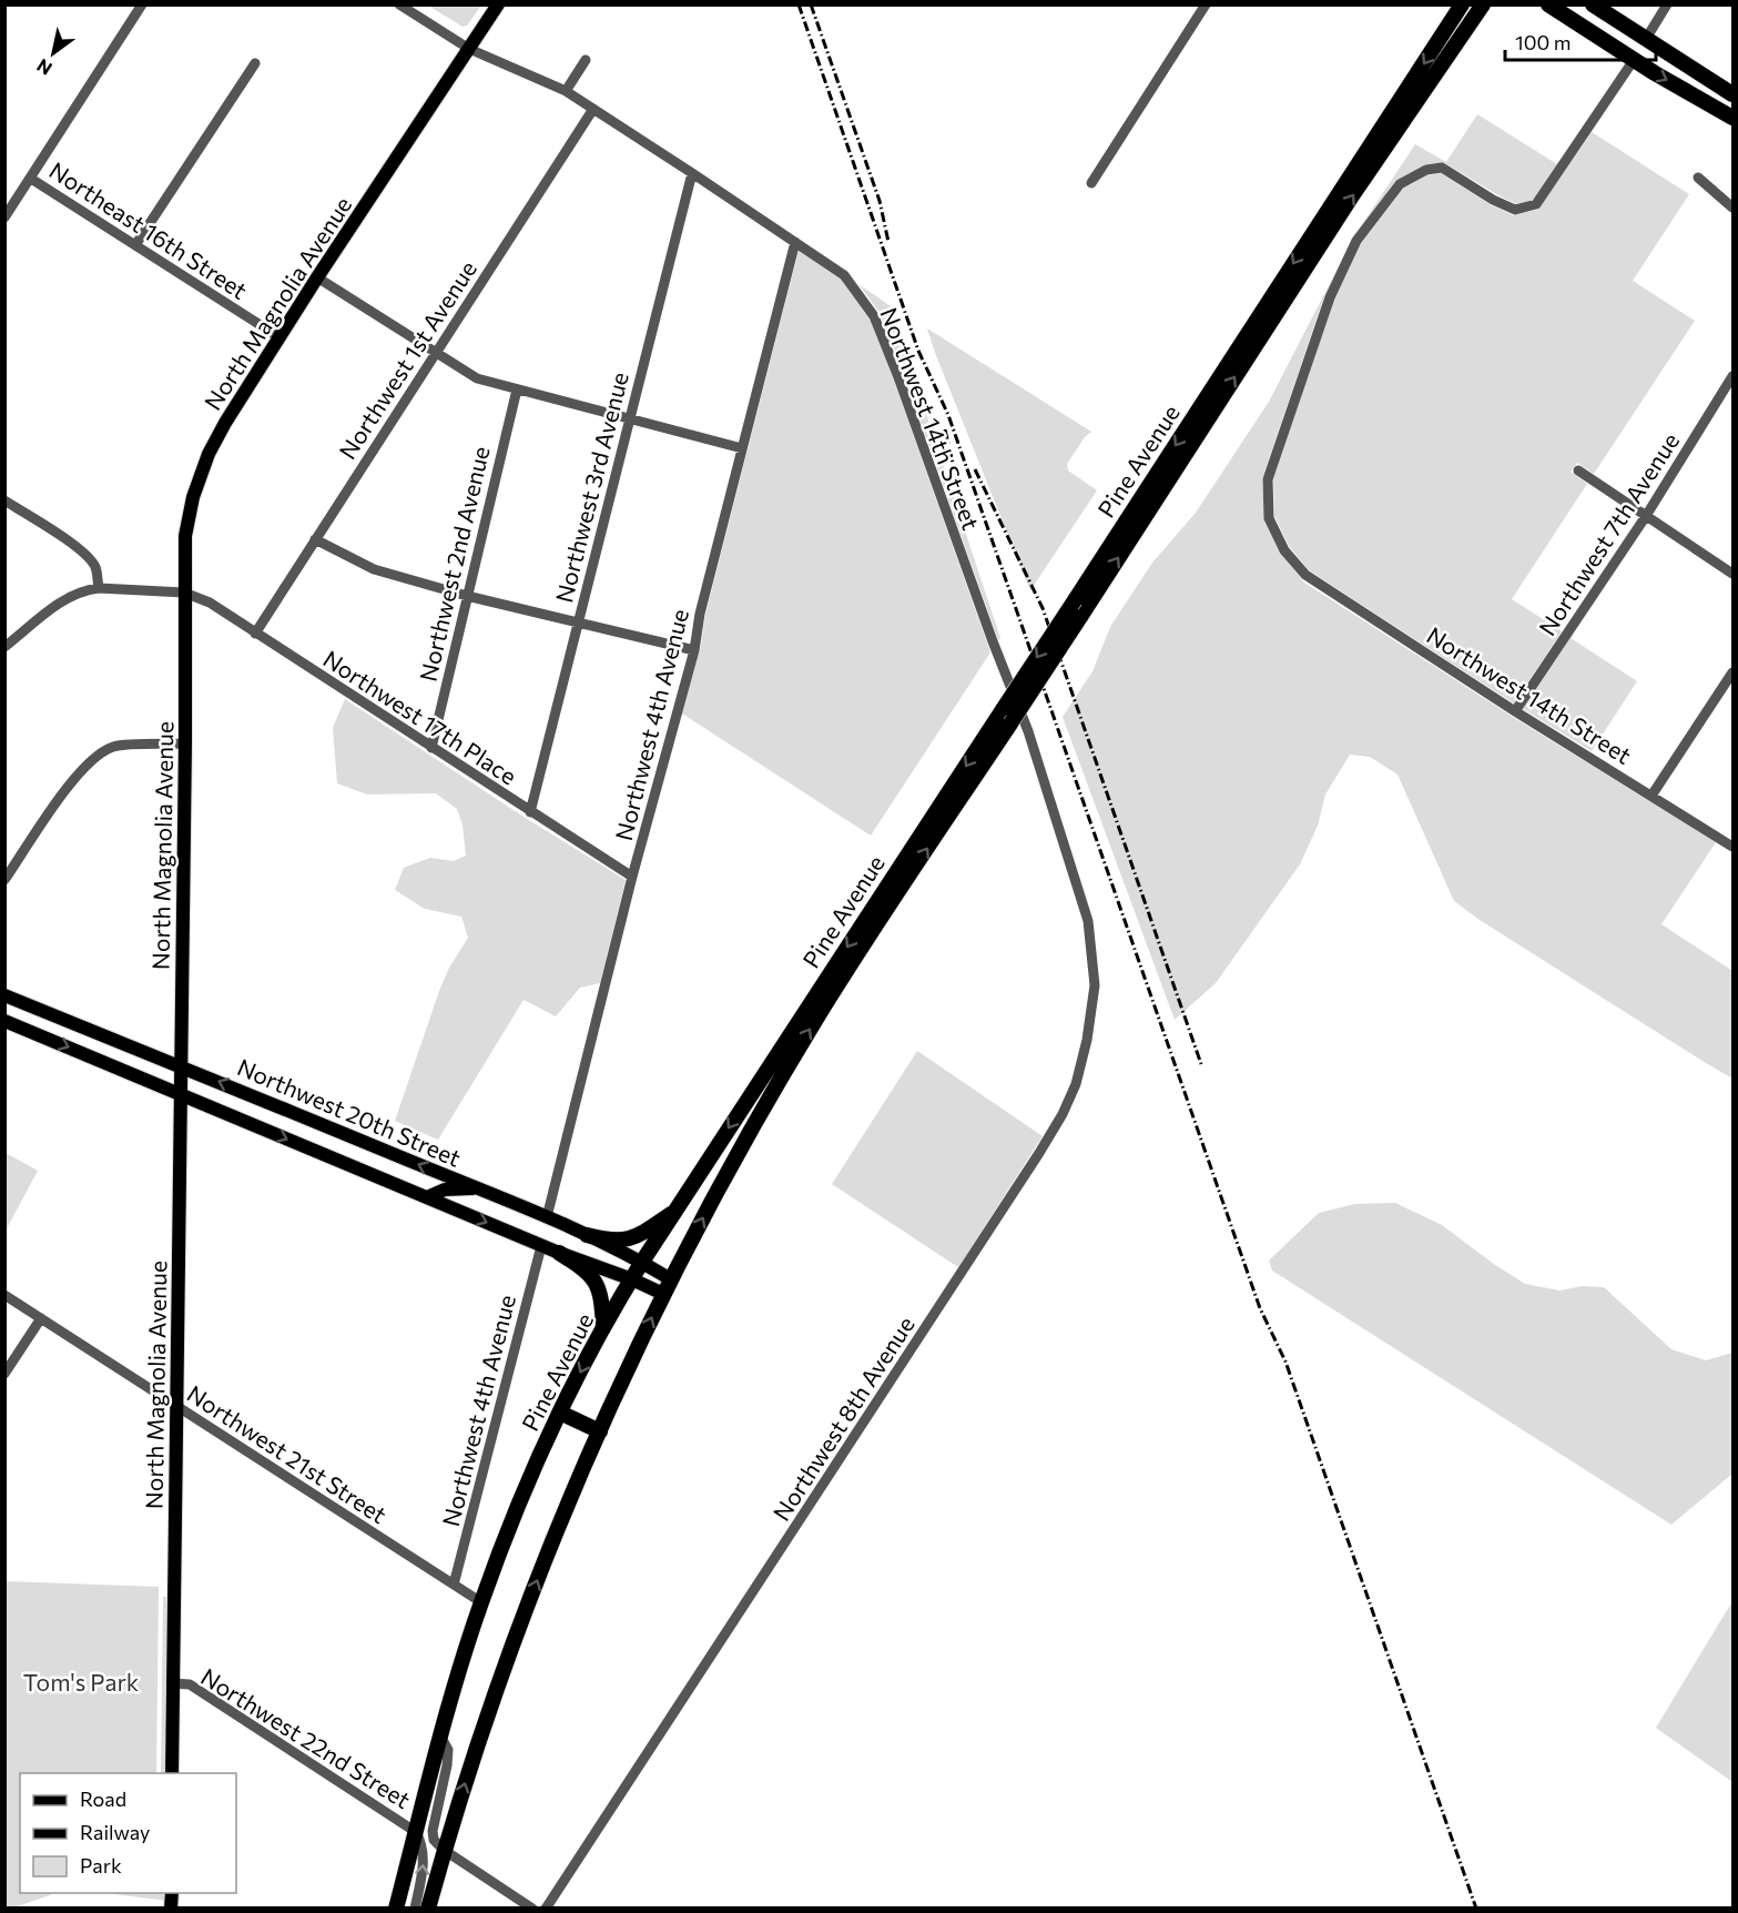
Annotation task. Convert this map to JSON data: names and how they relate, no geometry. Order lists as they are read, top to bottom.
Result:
{
  "streets": {
    "highway": ["Pine Avenue"],
    "main road": ["North Magnolia Avenue", "Northwest 20th Street"],
    "street": [
      "Northeast 16th Street",
      "Northwest 1st Avenue",
      "Northwest 14th Street",
      "Northwest 3rd Avenue",
      "Northwest 7th Avenue",
      "Northwest 2nd Avenue",
      "Northwest 17th Place",
      "Northwest 4th Avenue",
      "Northwest 8th Avenue",
      "Northwest 21st Street",
      "Northwest 22nd Street"
    ]
  },
  "crossings": [
    ["Northeast 16th Street", "North Magnolia Avenue"],
    ["North Magnolia Avenue", "Northwest 14th Street"],
    ["North Magnolia Avenue", "Northwest 17th Place"],
    ["North Magnolia Avenue", "Northwest 20th Street"],
    ["North Magnolia Avenue", "Northwest 21st Street"],
    ["North Magnolia Avenue", "Northwest 22nd Street"],
    ["Northwest 1st Avenue", "Northwest 14th Street"],
    ["Northwest 1st Avenue", "Northwest 17th Place"],
    ["Northwest 14th Street", "Northwest 3rd Avenue"],
    ["Northwest 14th Street", "Northwest 7th Avenue"],
    ["Northwest 14th Street", "Northwest 4th Avenue"],
    ["Northwest 14th Street", "Northwest 8th Avenue"],
    ["Pine Avenue", "Northwest 20th Street"],
    ["Pine Avenue", "Northwest 21st Street"],
    ["Pine Avenue", "Northwest 22nd Street"],
    ["Northwest 3rd Avenue", "Northwest 17th Place"],
    ["Northwest 2nd Avenue", "Northwest 17th Place"],
    ["Northwest 17th Place", "Northwest 4th Avenue"],
    ["Northwest 4th Avenue", "Northwest 20th Street"],
    ["Northwest 4th Avenue", "Northwest 21st Street"]
  ],
  "parks": ["Tom's Park"],
  "legend": ["Road", "Railway", "Park"],
  "scale_bar": "100 m",
  "north": "bottom left"
}
